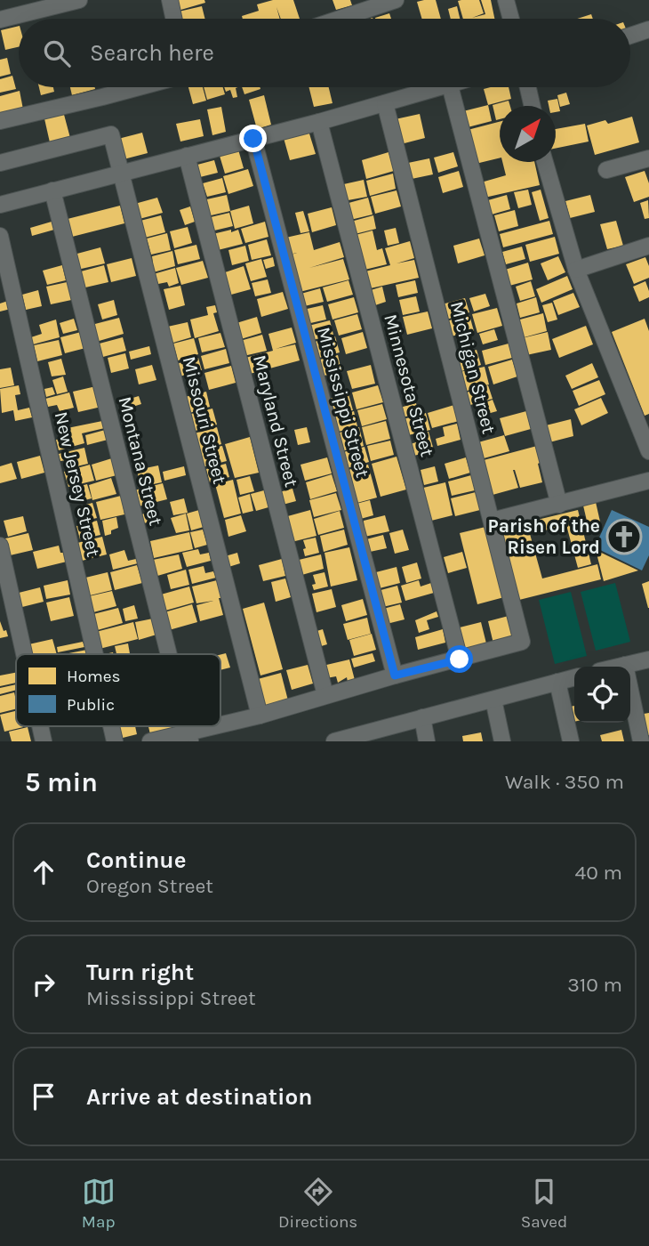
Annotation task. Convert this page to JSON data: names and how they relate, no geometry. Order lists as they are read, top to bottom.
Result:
{
  "streets": {
    "street": [
      "Michigan Street",
      "Minnesota Street",
      "Mississippi Street",
      "Missouri Street",
      "Maryland Street",
      "Montana Street",
      "New Jersey Street"
    ]
  },
  "crossings": [
    ["Michigan Street", "Minnesota Street"]
  ],
  "places": {
    "church": ["Parish of the Risen Lord"]
  },
  "legend": ["Homes", "Public"],
  "north": "top right",
  "page": {
    "search": "Search here",
    "heading": ["5 min", "Walk · 350 m"],
    "list": [
      ["Continue", "Oregon Street", "40 m"],
      ["Turn right", "Mississippi Street", "310 m"],
      "Arrive at destination"
    ],
    "nav": ["Map", "Directions", "Saved"]
  }
}
